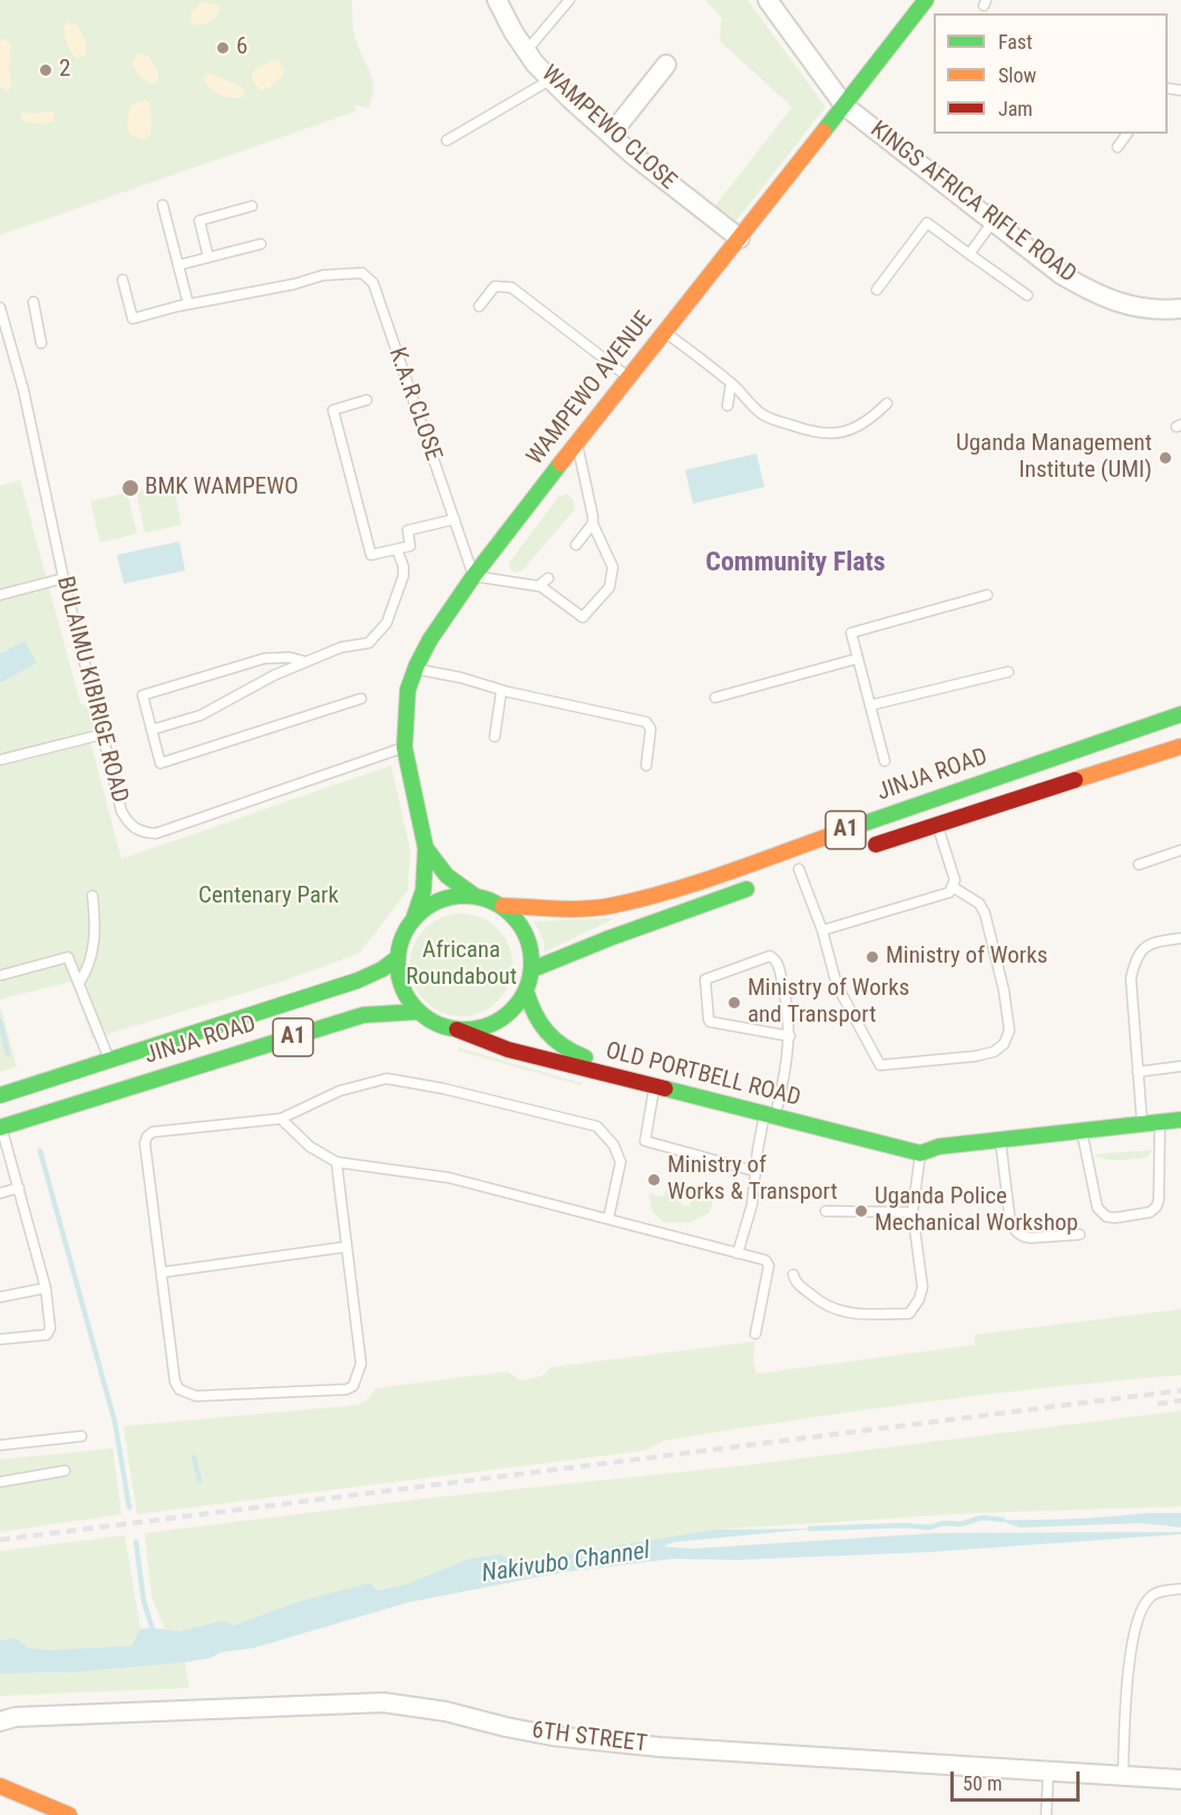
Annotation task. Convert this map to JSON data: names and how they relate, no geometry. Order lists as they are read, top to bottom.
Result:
{
  "streets": {
    "main road": [
      "WAMPEWO AVENUE",
      "JINJA ROAD",
      "A1",
      "OLD PORTBELL ROAD"
    ],
    "street": ["WAMPEWO CLOSE", "KINGS AFRICA RIFLE ROAD", "6TH STREET"],
    "lane": ["K.A.R CLOSE", "BULAIMU KIBIRIGE ROAD"]
  },
  "crossings": [
    ["WAMPEWO CLOSE", "WAMPEWO AVENUE"],
    ["KINGS AFRICA RIFLE ROAD", "WAMPEWO AVENUE"],
    ["WAMPEWO AVENUE", "K.A.R CLOSE"],
    ["WAMPEWO AVENUE", "BULAIMU KIBIRIGE ROAD"],
    ["JINJA ROAD", "A1"],
    ["JINJA ROAD", "OLD PORTBELL ROAD"],
    ["A1", "OLD PORTBELL ROAD"]
  ],
  "districts": ["Community Flats"],
  "water": ["Nakivubo Channel"],
  "parks": ["Centenary Park", "Africana Roundabout"],
  "places": [
    "6",
    "2",
    "Uganda Management Institute (UMI)",
    "BMK WAMPEWO",
    "Ministry of Works",
    "Ministry of Works and Transport",
    "Ministry of Works & Transport",
    "Uganda Police Mechanical Workshop"
  ],
  "legend": ["Fast", "Slow", "Jam"],
  "scale_bar": "50 m"
}
